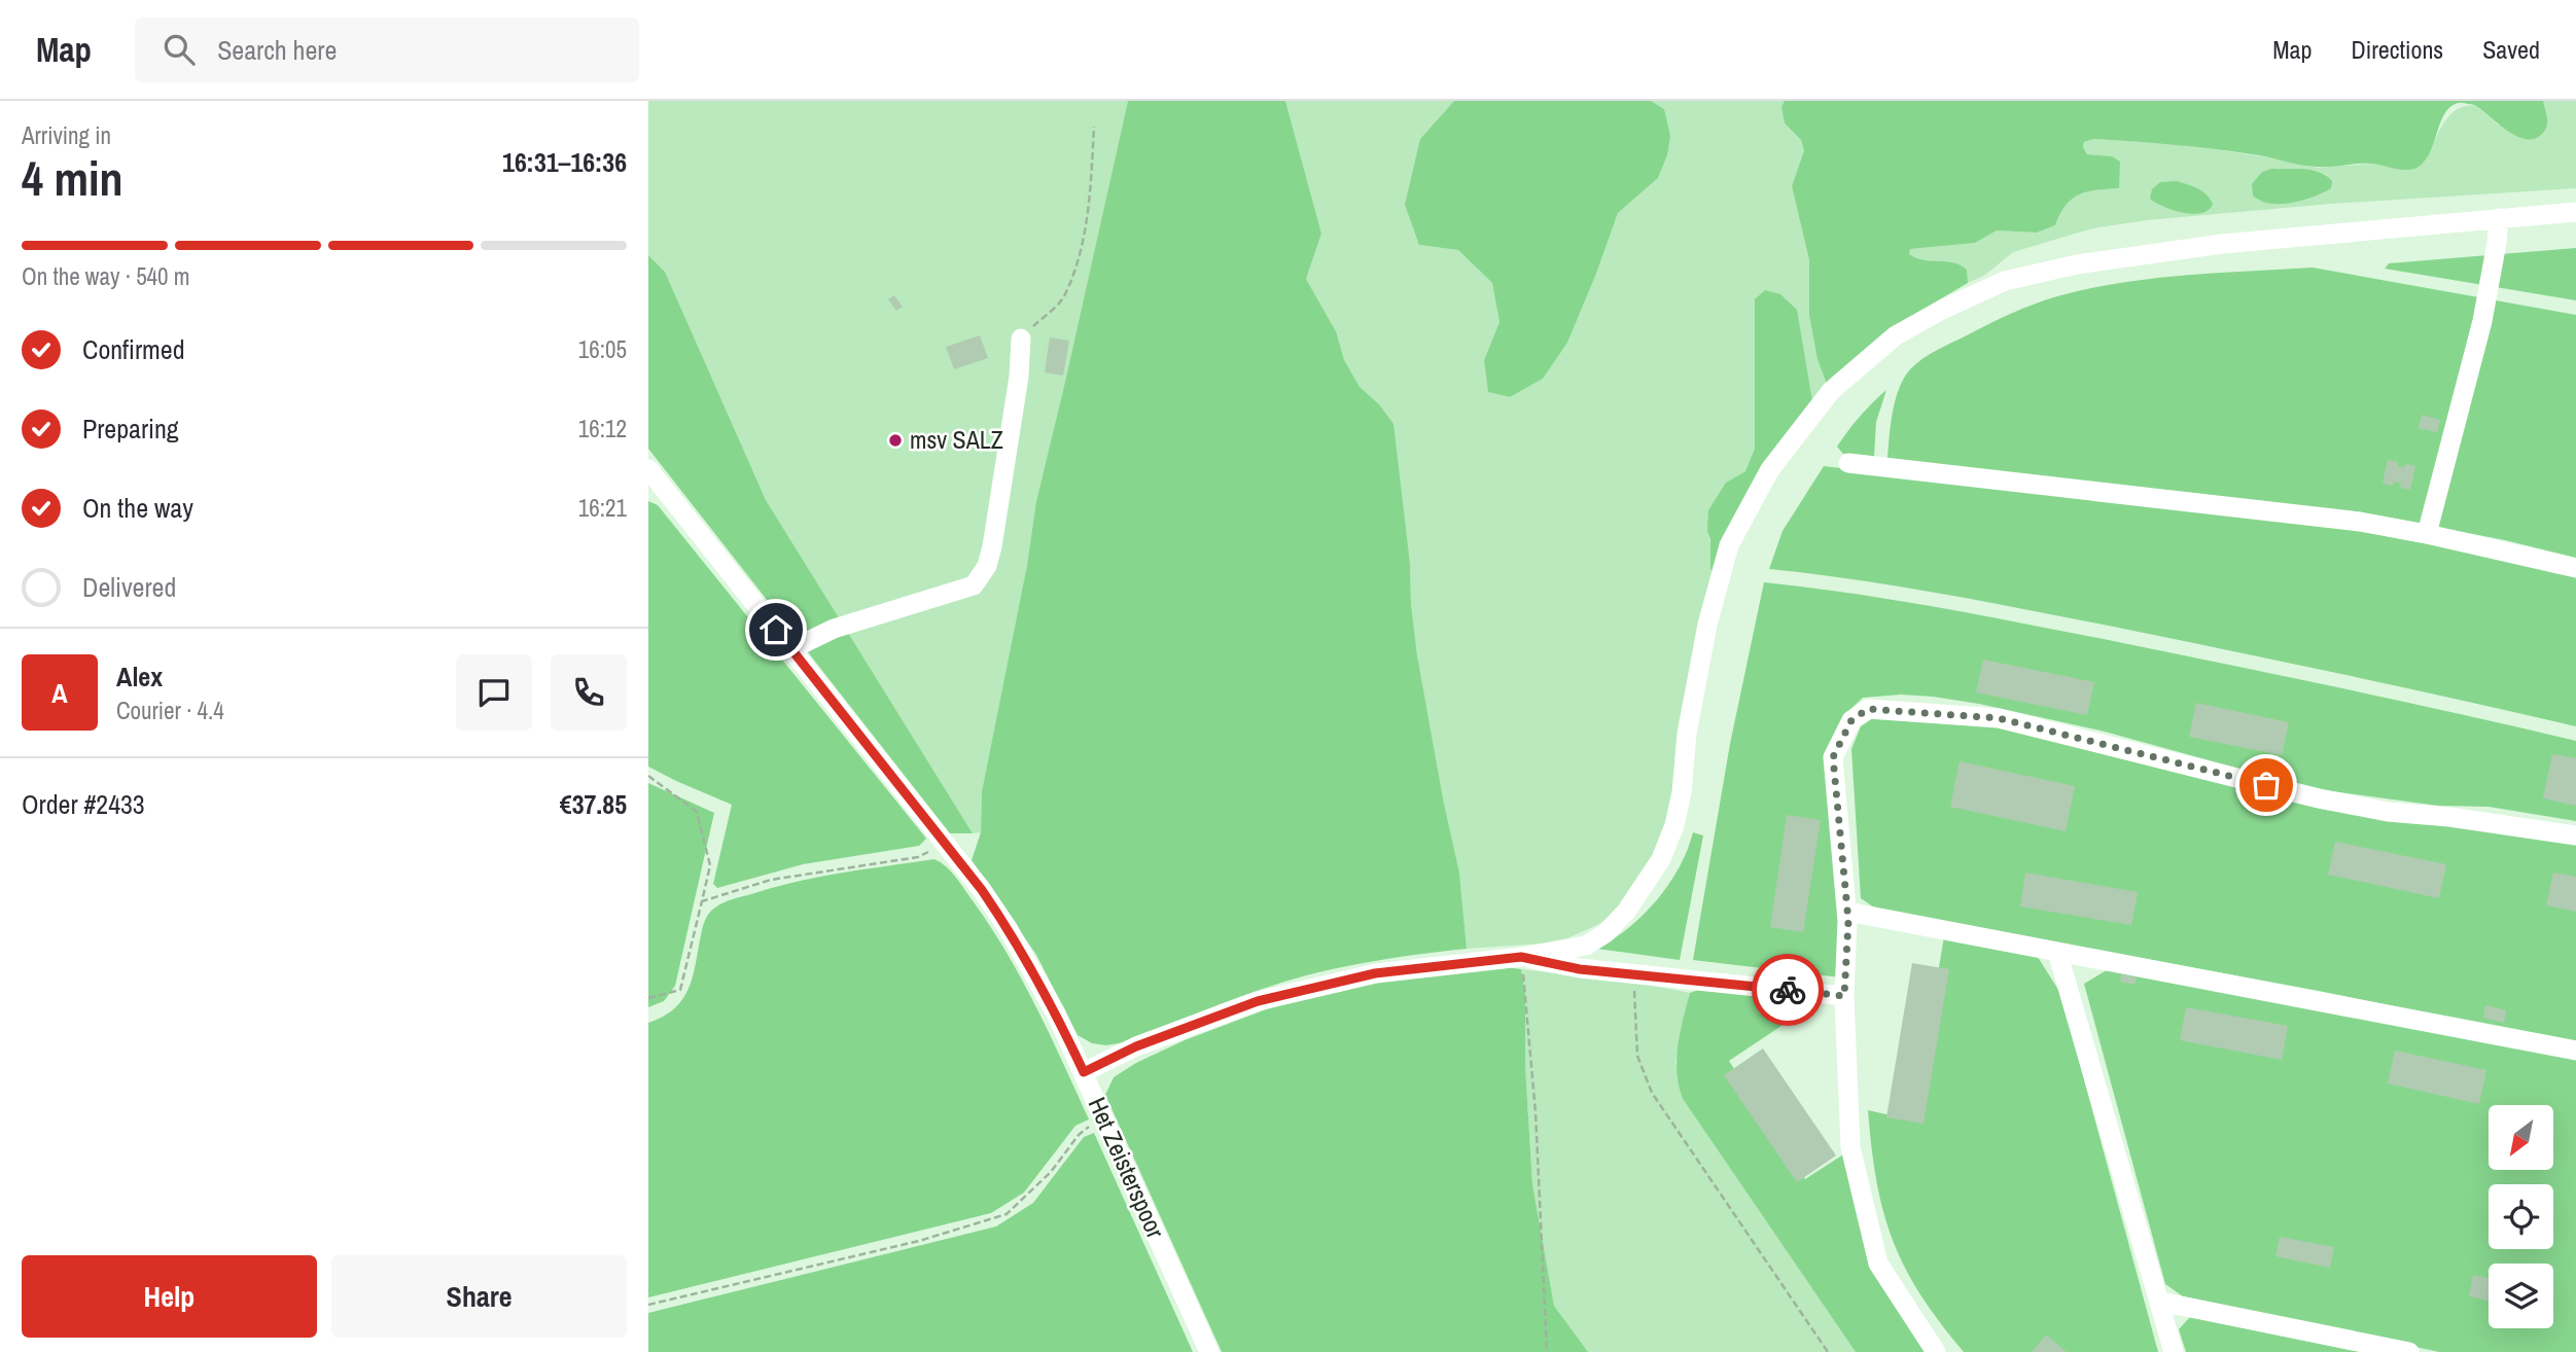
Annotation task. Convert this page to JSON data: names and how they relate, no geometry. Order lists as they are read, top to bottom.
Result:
{
  "streets": {
    "street": ["Het Zeisterspoor"]
  },
  "places": ["msv SALZ"],
  "north": "bottom left",
  "page": {
    "header": "Map",
    "search": "Search here",
    "nav": ["Map", "Directions", "Saved"],
    "heading": ["4 min", "Arriving in", "16:31–16:36"],
    "panel": [
      "Alex",
      "Courier · 4.4",
      "Order #2433",
      "€37.85"
    ],
    "bar": "On the way · 540 m",
    "list": [
      ["Confirmed", "16:05"],
      ["Preparing", "16:12"],
      ["On the way", "16:21"],
      "Delivered"
    ],
    "round": "A",
    "buttons": ["Help", "Share"]
  }
}
